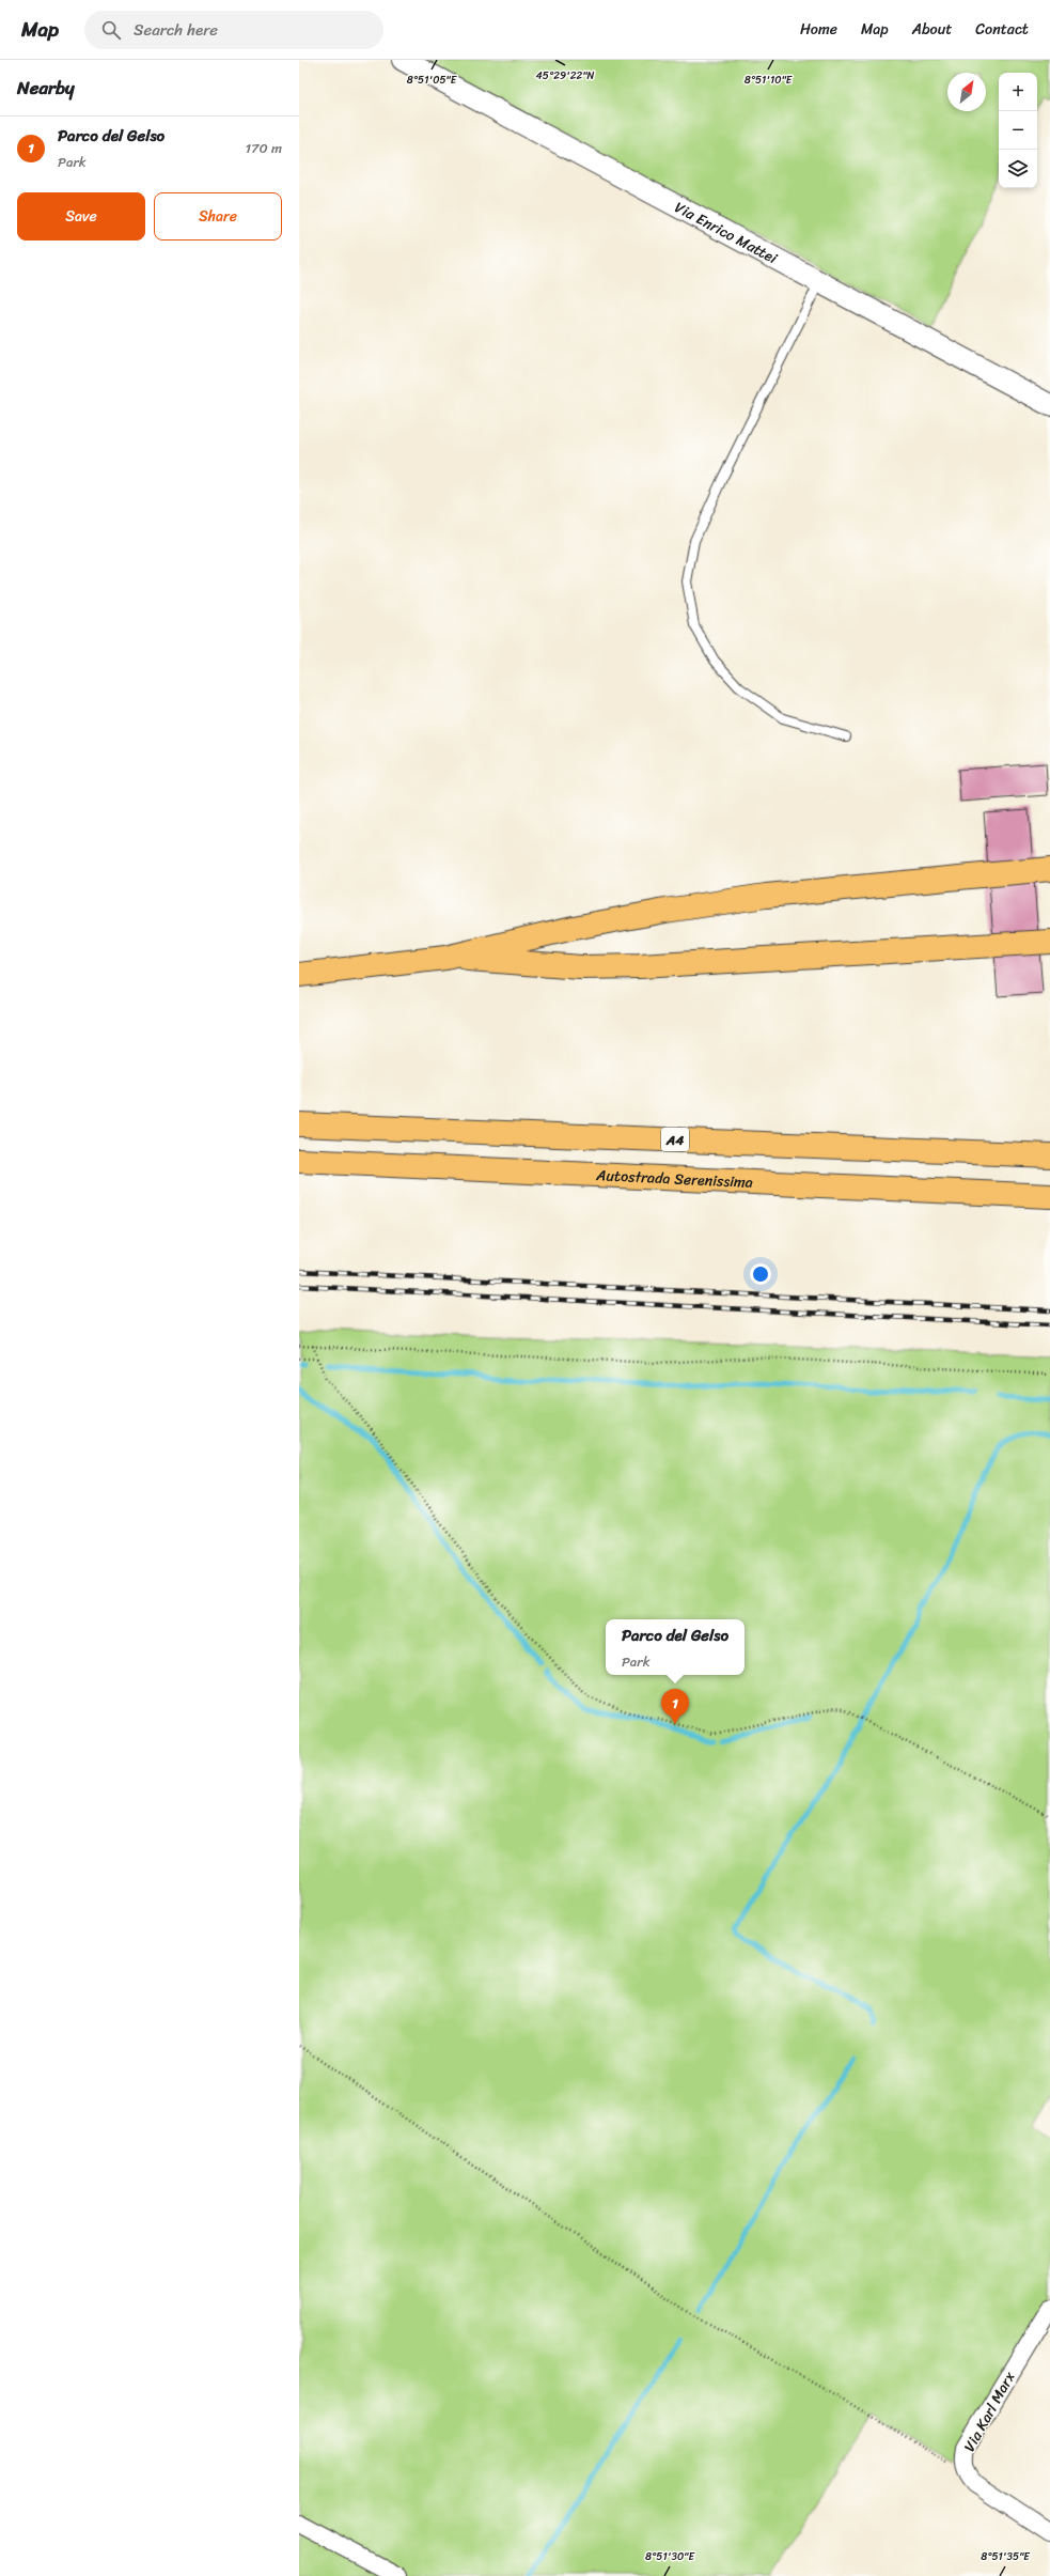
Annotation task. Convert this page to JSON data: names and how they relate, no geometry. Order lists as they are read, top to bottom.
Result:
{
  "streets": {
    "highway": ["A4", "Autostrada Serenissima"],
    "street": ["Via Enrico Mattei", "Via Karl Marx"]
  },
  "north": "top right",
  "page": {
    "header": "Map",
    "search": "Search here",
    "nav": [
      "Home",
      "Map",
      "About",
      "Contact"
    ],
    "heading": "Nearby",
    "map_buttons": ["+", "−"],
    "list": [
      {
        "mark": "1",
        "name": "Parco del Gelso",
        "note": "Park",
        "value": "170 m"
      }
    ],
    "buttons": ["Save", "Share"],
    "popup": ["Parco del Gelso", "Park"],
    "pins": "1"
  },
  "coordinates": [
    "45°29'22\"N",
    "8°51'05\"E",
    "8°51'10\"E",
    "8°51'30\"E",
    "8°51'35\"E"
  ]
}
